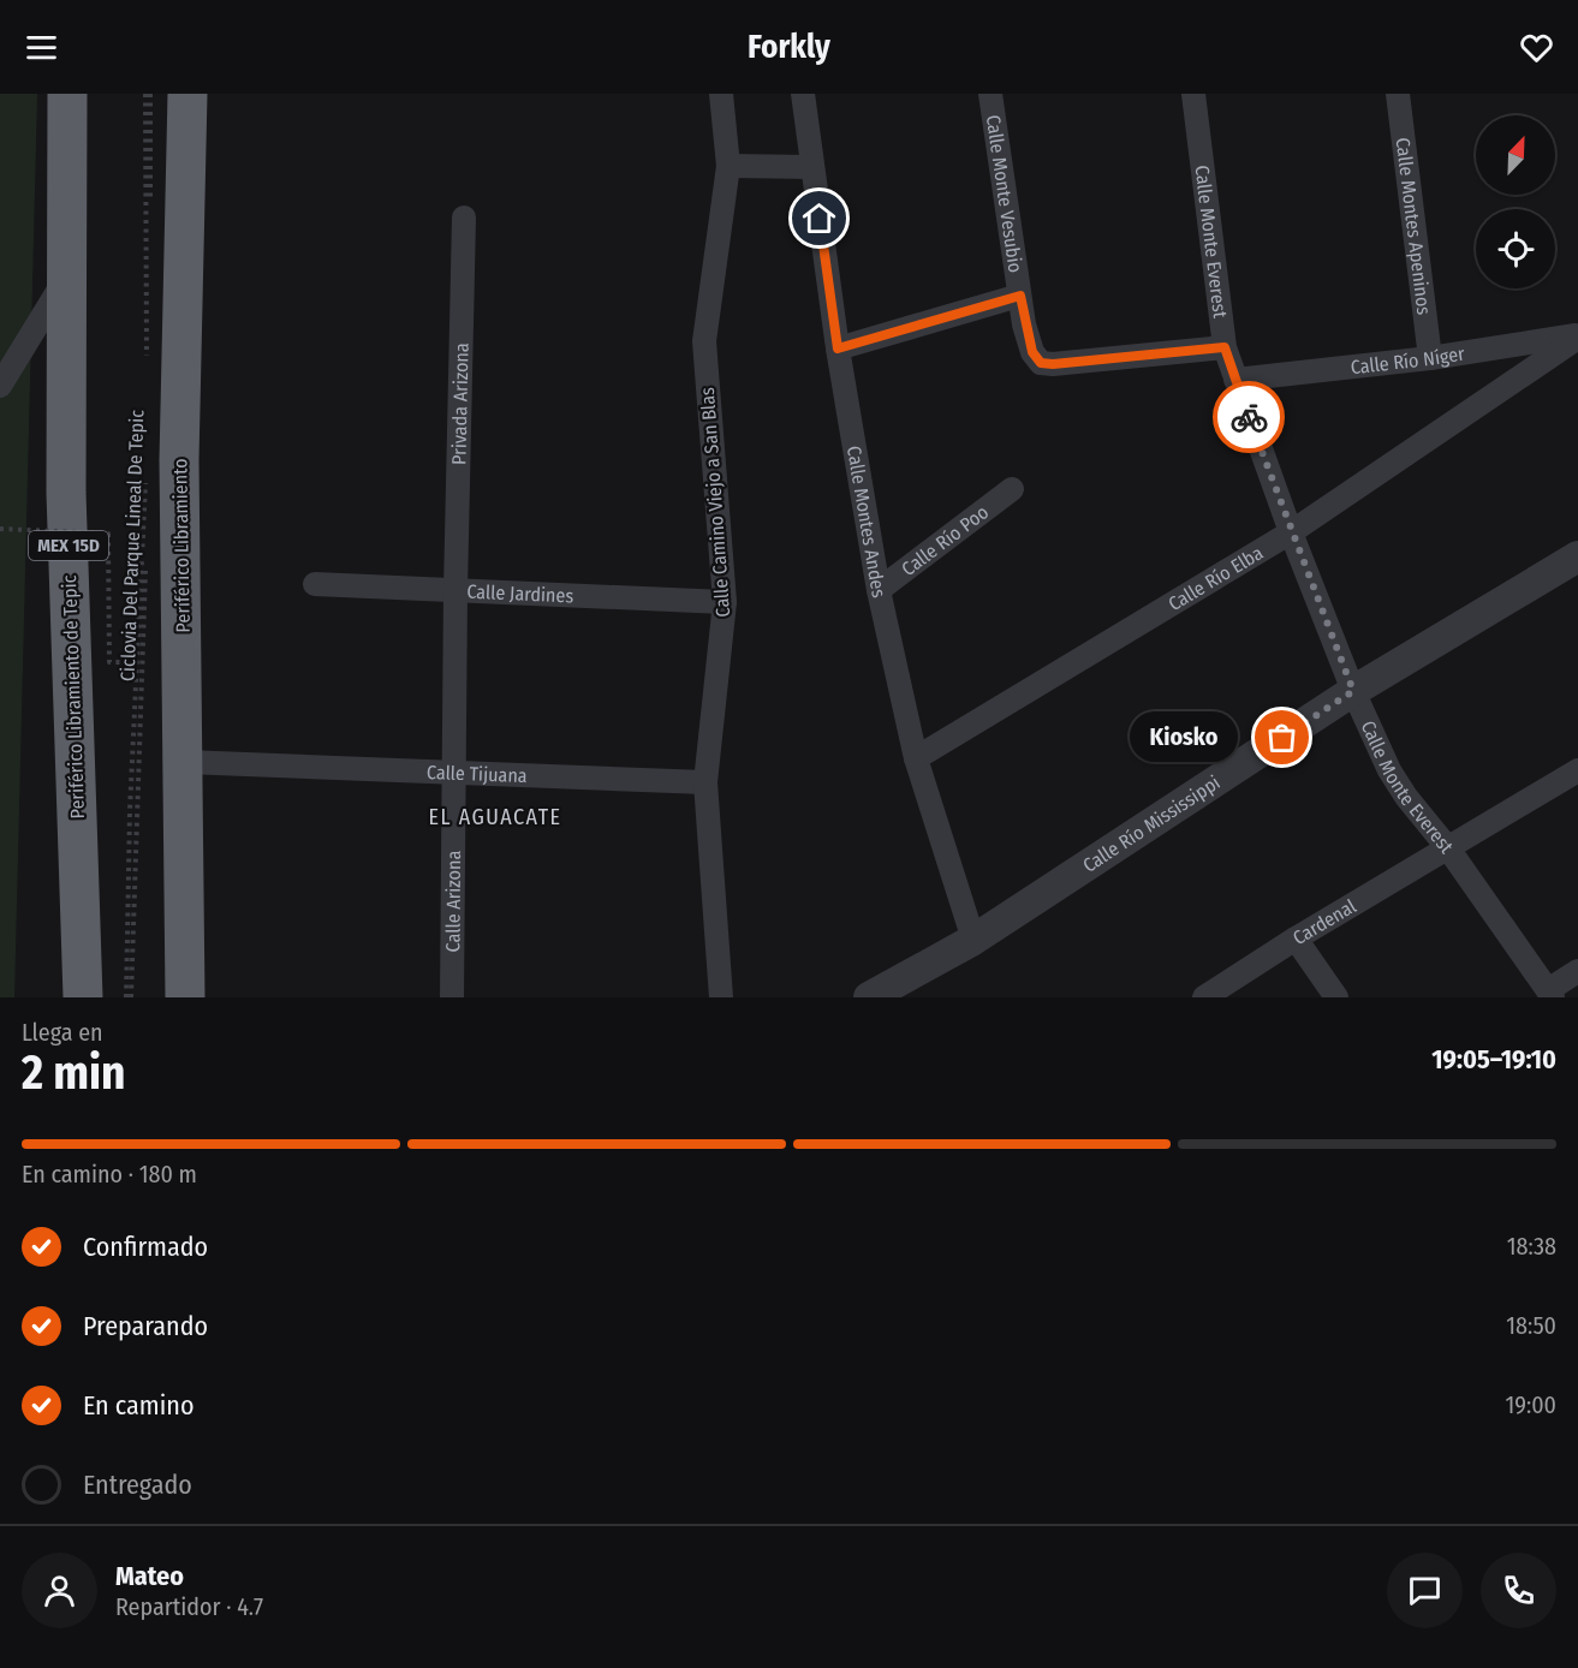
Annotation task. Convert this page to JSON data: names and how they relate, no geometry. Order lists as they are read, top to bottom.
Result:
{
  "streets": {
    "highway": ["MEX 15D", "Periférico Libramiento", "Periférico Libramiento de Tepic"],
    "street": [
      "Calle Monte Vesubio",
      "Calle Montes Apeninos",
      "Calle Monte Everest",
      "Calle Río Níger",
      "Privada Arizona",
      "Calle Camino Viejo a San Blas",
      "Calle Montes Andes",
      "Calle Río Poo",
      "Calle Río Elba",
      "Calle Jardines",
      "Calle Tijuana",
      "Calle Río Mississippi",
      "Calle Arizona",
      "Cardenal"
    ],
    "path": ["Ciclovia Del Parque Lineal De Tepic"]
  },
  "crossings": [
    ["Calle Monte Vesubio", "Calle Monte Everest"],
    ["Calle Montes Apeninos", "Calle Río Níger"],
    ["Calle Monte Everest", "Calle Río Níger"],
    ["Calle Monte Everest", "Calle Río Elba"],
    ["Calle Monte Everest", "Calle Río Mississippi"],
    ["Calle Monte Everest", "Cardenal"],
    ["Calle Río Níger", "Calle Río Elba"],
    ["Privada Arizona", "Calle Jardines"],
    ["Privada Arizona", "Calle Arizona"],
    ["Calle Camino Viejo a San Blas", "Calle Jardines"],
    ["Calle Camino Viejo a San Blas", "Calle Tijuana"],
    ["Calle Montes Andes", "Calle Río Poo"],
    ["Calle Montes Andes", "Calle Río Elba"],
    ["Calle Montes Andes", "Calle Río Mississippi"],
    ["Periférico Libramiento", "Calle Tijuana"],
    ["Calle Jardines", "Calle Arizona"],
    ["Calle Tijuana", "Calle Arizona"]
  ],
  "districts": ["EL AGUACATE"],
  "places": ["Kiosko"],
  "north": "top right",
  "page": {
    "header": "Forkly",
    "bubble": "Kiosko",
    "heading": ["2 min", "Llega en", "19:05–19:10"],
    "panel": ["Mateo", "Repartidor · 4.7"],
    "bar": "En camino · 180 m",
    "list": [
      ["Confirmado", "18:38"],
      ["Preparando", "18:50"],
      ["En camino", "19:00"],
      "Entregado"
    ]
  }
}
